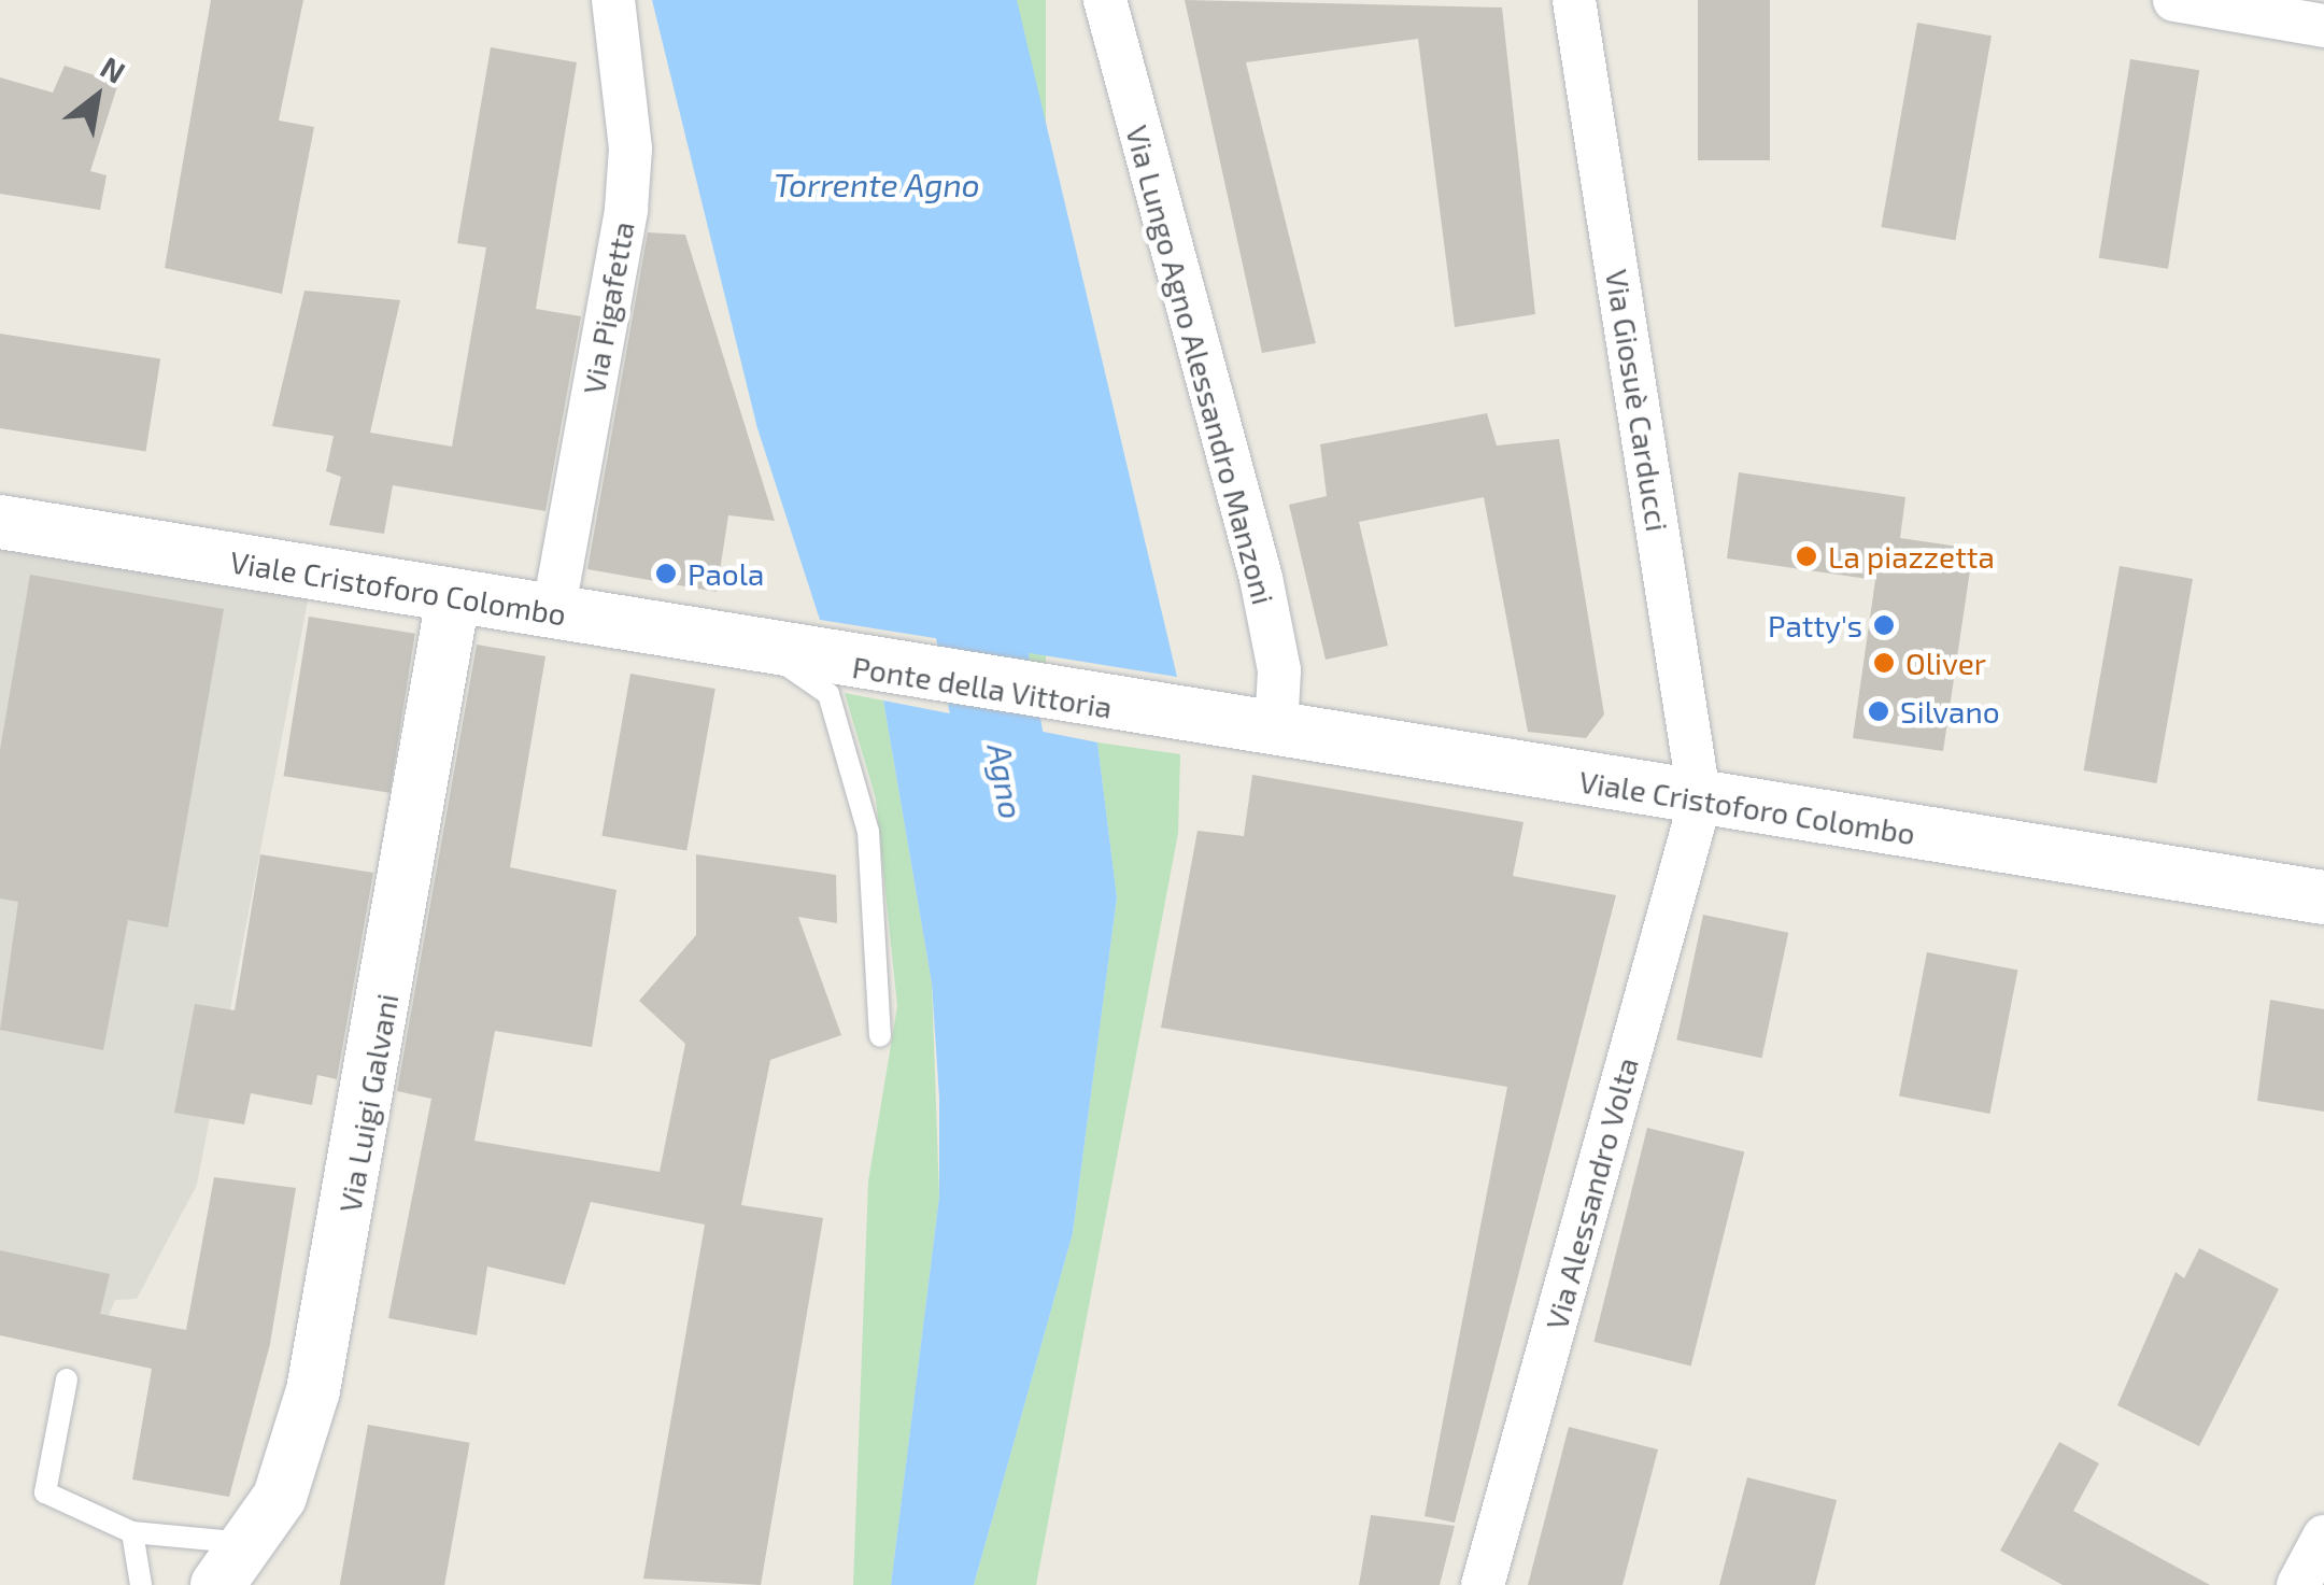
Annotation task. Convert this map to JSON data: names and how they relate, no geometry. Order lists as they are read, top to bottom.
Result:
{
  "streets": {
    "street": [
      "Via Pigafetta",
      "Via Lungo Agno Alessandro Manzoni",
      "Via Giosuè Carducci",
      "Viale Cristoforo Colombo",
      "Ponte della Vittoria",
      "Via Luigi Galvani",
      "Via Alessandro Volta"
    ]
  },
  "crossings": [
    ["Via Pigafetta", "Viale Cristoforo Colombo"],
    ["Via Lungo Agno Alessandro Manzoni", "Viale Cristoforo Colombo"],
    ["Via Giosuè Carducci", "Viale Cristoforo Colombo"],
    ["Via Giosuè Carducci", "Via Alessandro Volta"],
    ["Viale Cristoforo Colombo", "Ponte della Vittoria"],
    ["Viale Cristoforo Colombo", "Via Luigi Galvani"],
    ["Viale Cristoforo Colombo", "Via Alessandro Volta"]
  ],
  "water": ["Torrente Agno", "Agno"],
  "places": [
    "La piazzetta",
    "Paola",
    "Patty's",
    "Oliver",
    "Silvano"
  ],
  "north": "top right"
}
